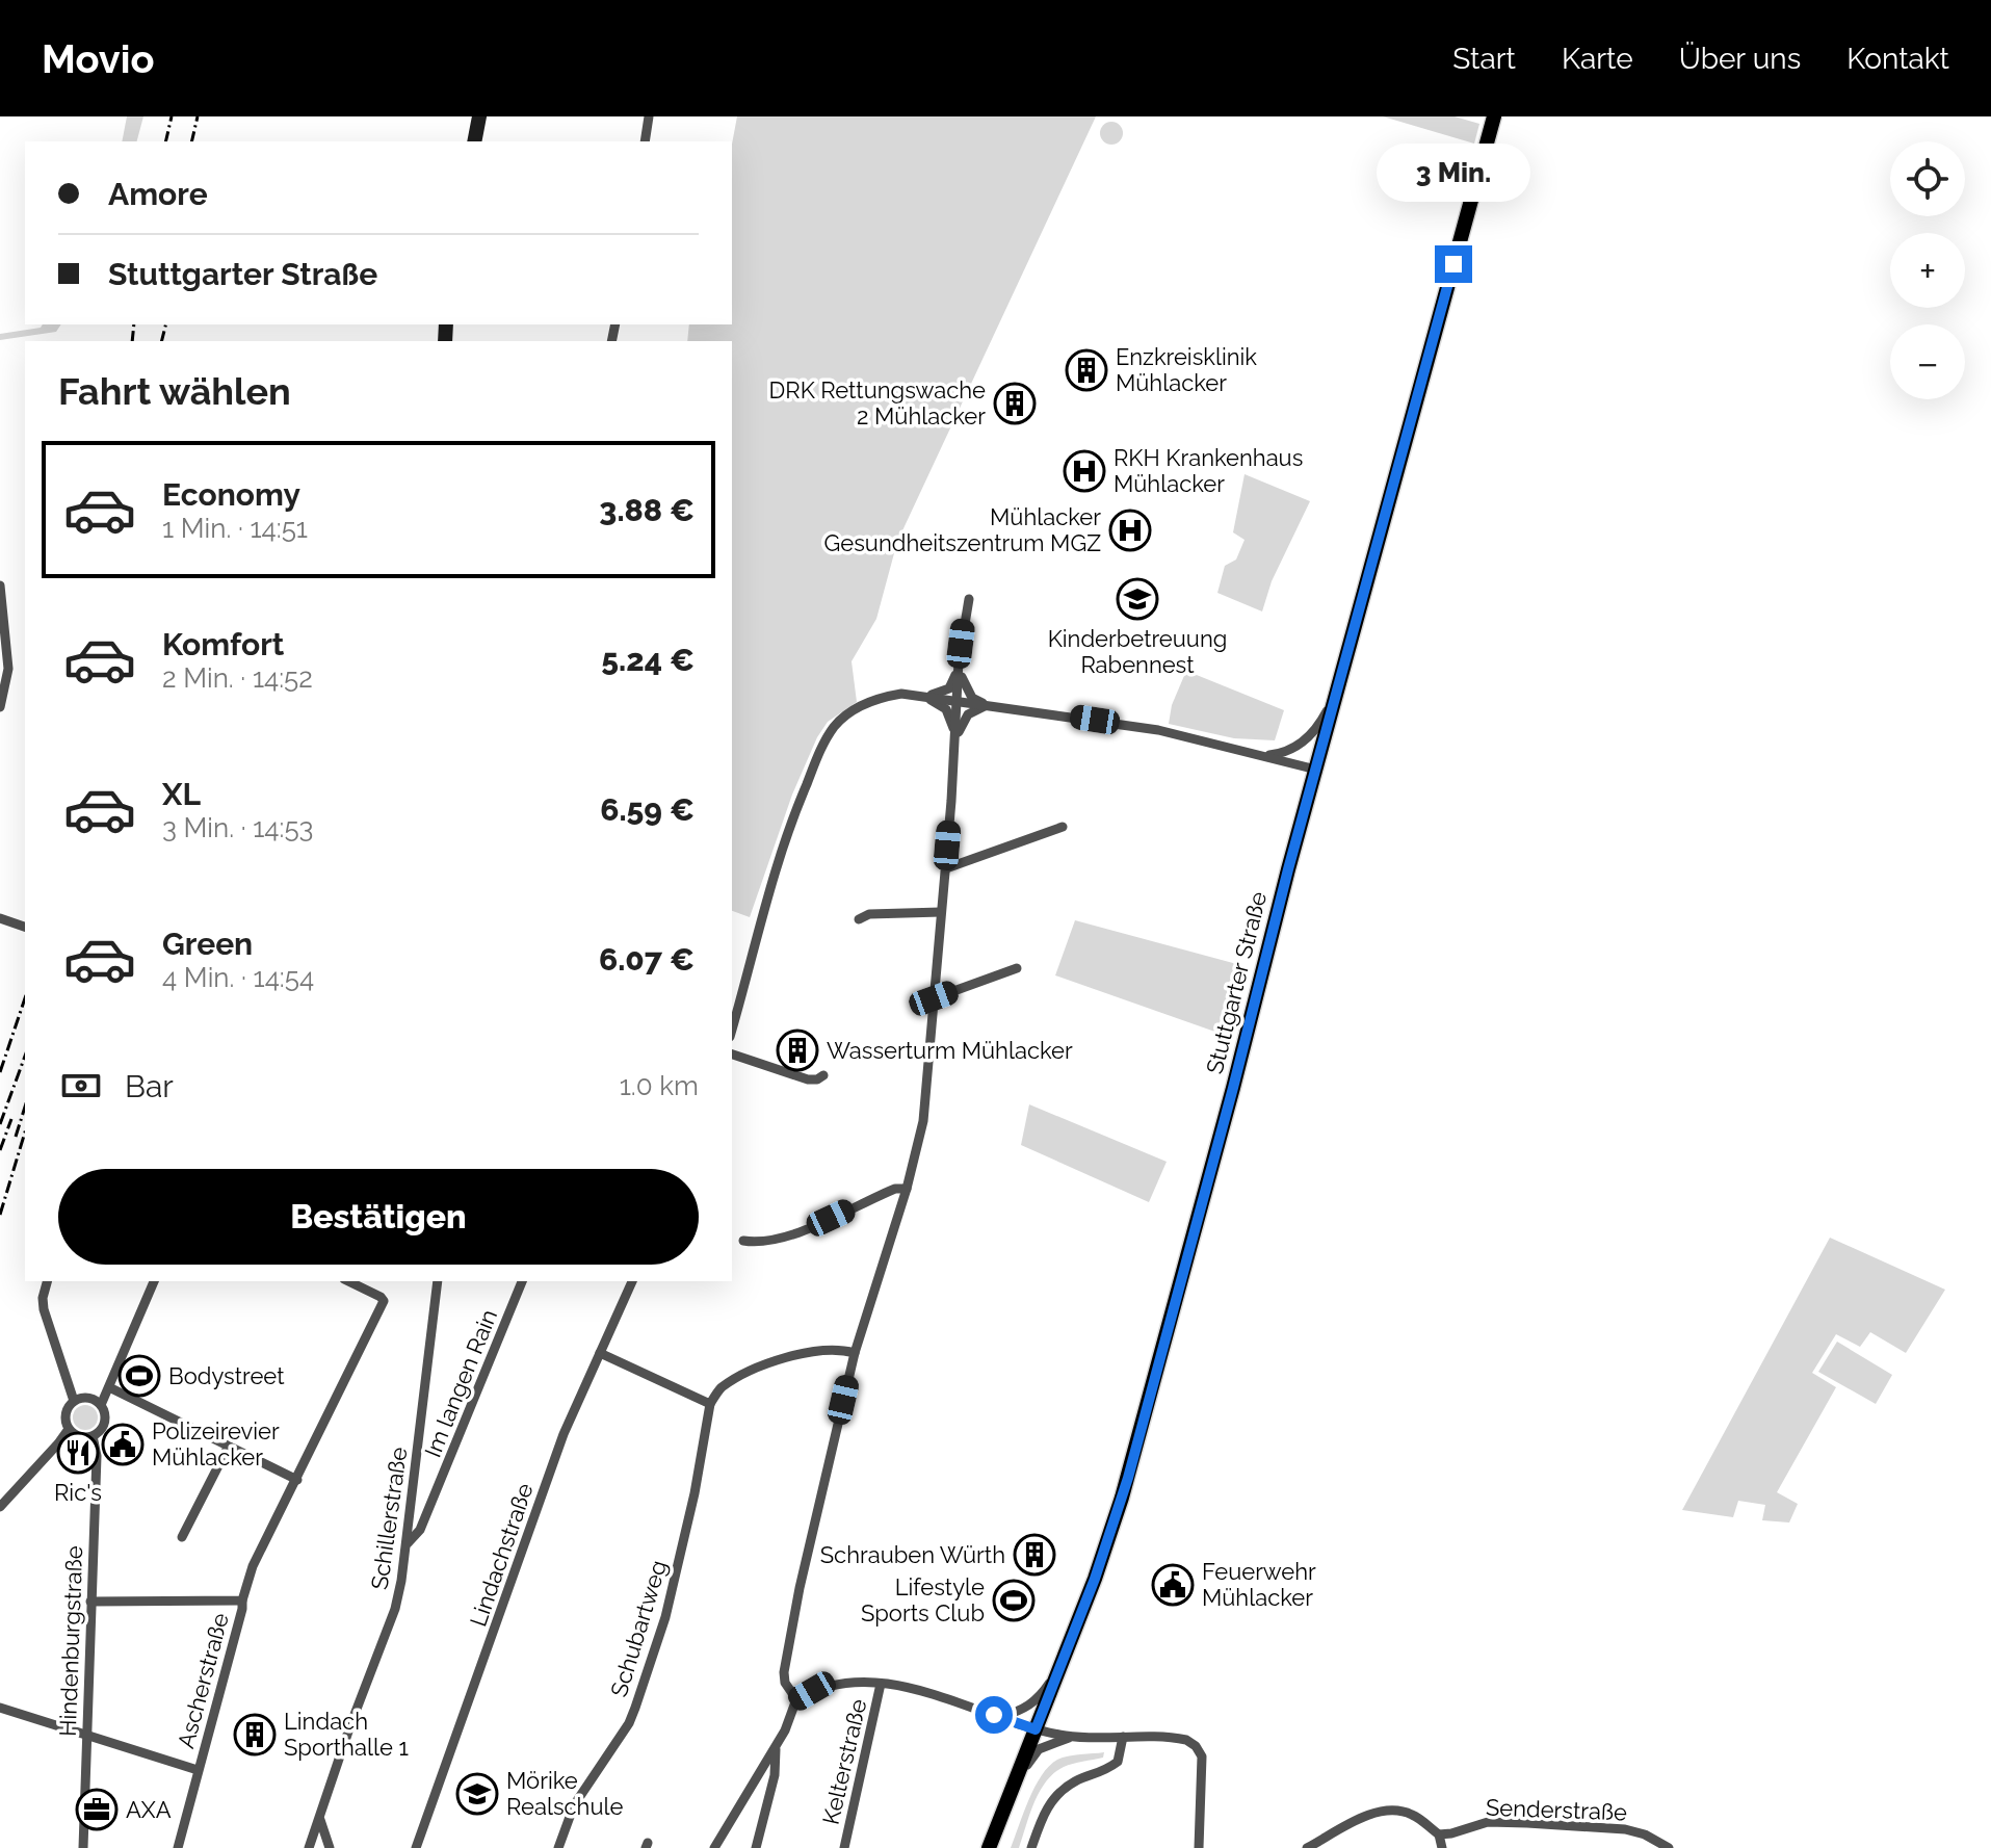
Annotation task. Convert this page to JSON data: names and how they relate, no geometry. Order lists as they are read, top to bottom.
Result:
{
  "streets": {
    "main road": ["Stuttgarter Straße"],
    "street": [
      "Im langen Rain",
      "Schillerstraße",
      "Lindachstraße",
      "Schubartweg",
      "Hindenburgstraße",
      "Ascherstraße",
      "Kelterstraße",
      "Senderstraße"
    ]
  },
  "crossings": [
    ["Im langen Rain", "Schillerstraße"]
  ],
  "places": {
    "building": [
      "Enzkreisklinik Mühlacker",
      "DRK Rettungswache 2 Mühlacker",
      "Wasserturm Mühlacker",
      "Schrauben Würth",
      "Lindach Sporthalle 1"
    ],
    "hospital": ["RKH Krankenhaus Mühlacker", "Mühlacker Gesundheitszentrum MGZ"],
    "school or university": ["Kinderbetreuung Rabennest", "Mörike Realschule"],
    "sports": ["Bodystreet", "Lifestyle Sports Club"],
    "public building": ["Polizeirevier Mühlacker", "Feuerwehr Mühlacker"],
    "restaurant": ["Ric's"],
    "office": ["AXA"]
  },
  "page": {
    "header": "Movio",
    "nav": [
      "Start",
      "Karte",
      "Über uns",
      "Kontakt"
    ],
    "map_buttons": ["+", "−"],
    "banner": ["Amore", "Stuttgarter Straße"],
    "bubble": "3 Min.",
    "heading": "Fahrt wählen",
    "list": [
      {
        "name": "Economy",
        "note": "1 Min. · 14:51",
        "value": "3.88 €"
      },
      {
        "name": "Komfort",
        "note": "2 Min. · 14:52",
        "value": "5.24 €"
      },
      {
        "name": "XL",
        "note": "3 Min. · 14:53",
        "value": "6.59 €"
      },
      {
        "name": "Green",
        "note": "4 Min. · 14:54",
        "value": "6.07 €"
      }
    ],
    "pay": ["Bar", "1.0 km"],
    "buttons": "Bestätigen"
  }
}
